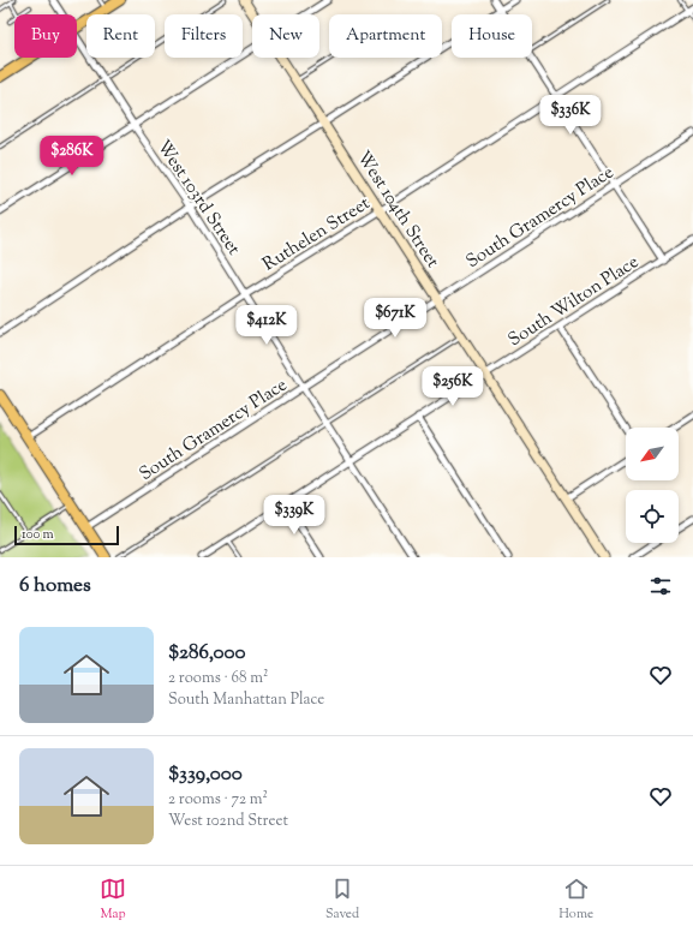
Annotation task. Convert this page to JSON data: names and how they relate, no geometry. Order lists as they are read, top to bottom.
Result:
{
  "streets": {
    "street": [
      "West 103rd Street",
      "West 104th Street",
      "South Gramercy Place",
      "Ruthelen Street",
      "South Wilton Place"
    ]
  },
  "crossings": [
    ["West 103rd Street", "South Gramercy Place"],
    ["West 103rd Street", "Ruthelen Street"],
    ["West 103rd Street", "South Wilton Place"],
    ["West 104th Street", "South Gramercy Place"],
    ["West 104th Street", "Ruthelen Street"],
    ["West 104th Street", "South Wilton Place"]
  ],
  "scale_bar": "100 m",
  "north": "bottom left",
  "page": {
    "chip": [
      "Buy",
      "Rent",
      "Filters",
      "New",
      "Apartment",
      "House"
    ],
    "price": [
      "$336K",
      "$286K",
      "$671K",
      "$412K",
      "$256K",
      "$339K"
    ],
    "scale": "100 m",
    "heading": "6 homes",
    "list": [
      {
        "name": "$286,000",
        "note": "2 rooms · 68 m² · South Manhattan Place"
      },
      {
        "name": "$339,000",
        "note": "2 rooms · 72 m² · West 102nd Street"
      }
    ],
    "tabs": ["Map", "Saved", "Home"]
  }
}
